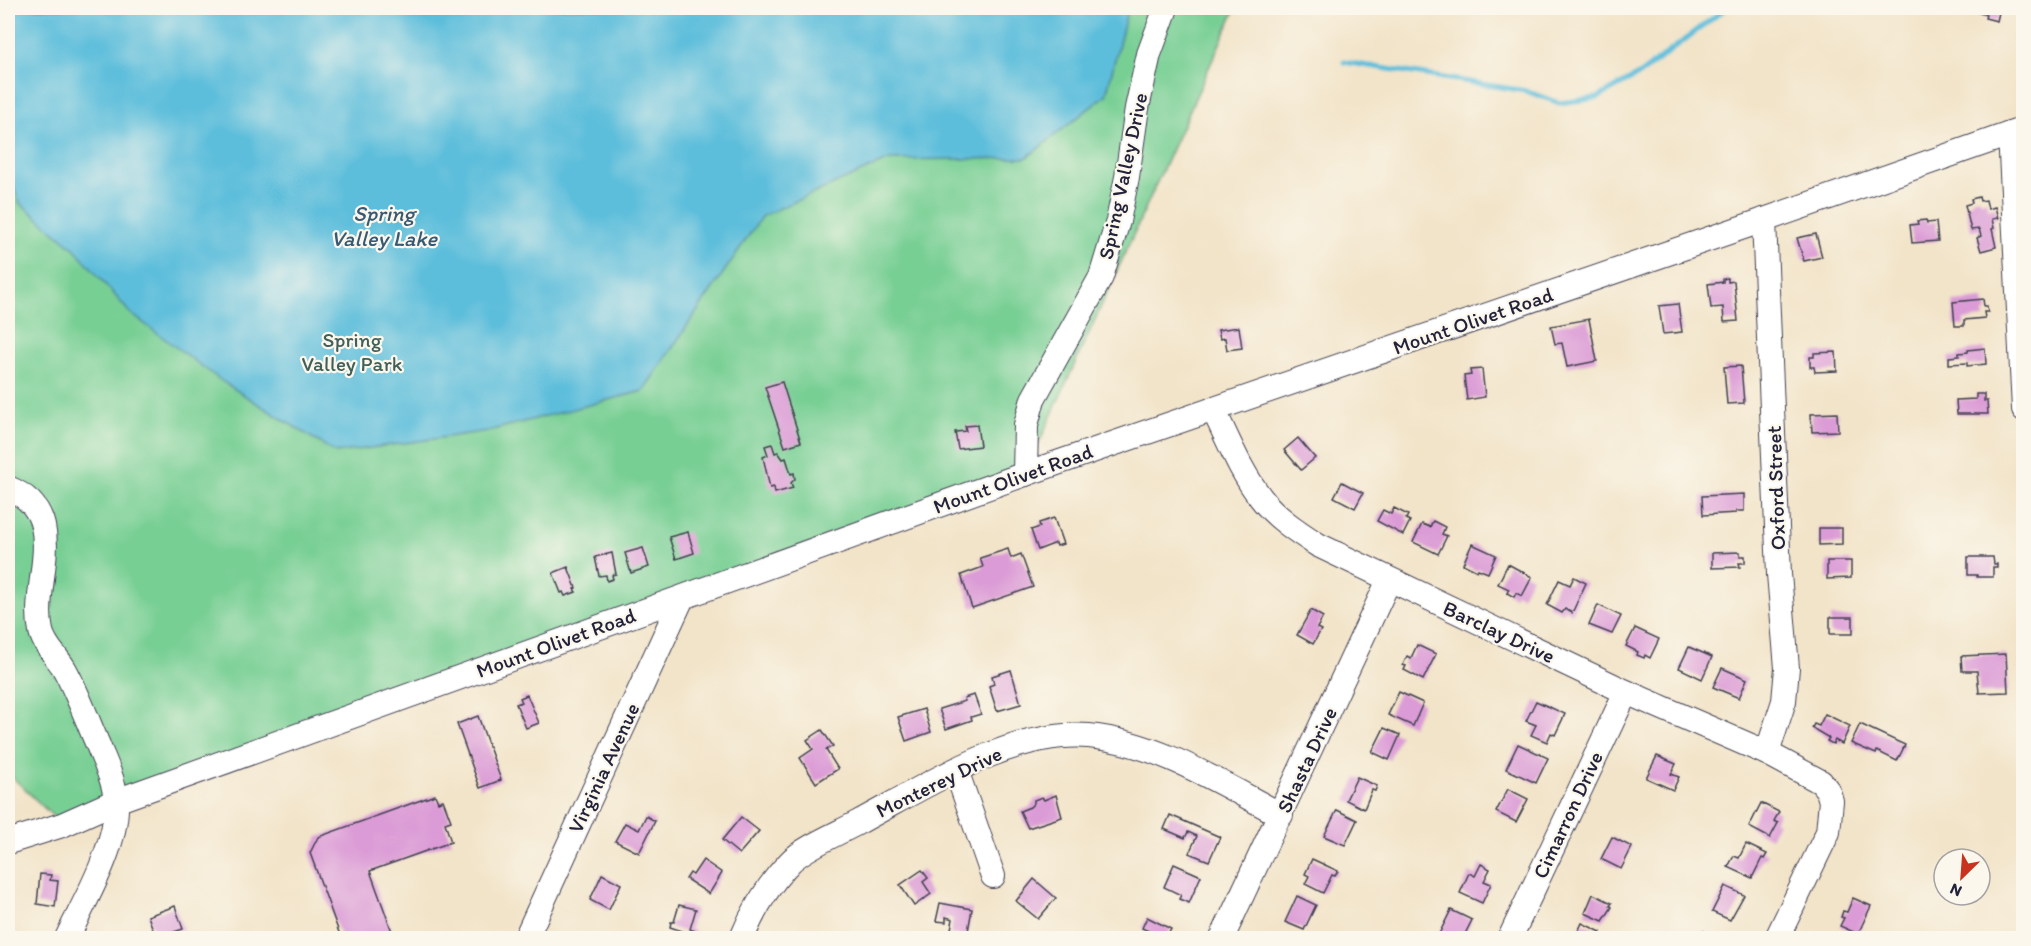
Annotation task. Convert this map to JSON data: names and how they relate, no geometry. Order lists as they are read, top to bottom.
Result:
{
  "streets": {
    "street": [
      "Spring Valley Drive",
      "Mount Olivet Road",
      "Oxford Street",
      "Barclay Drive",
      "Shasta Drive",
      "Virginia Avenue",
      "Monterey Drive",
      "Cimarron Drive"
    ]
  },
  "crossings": [
    ["Spring Valley Drive", "Mount Olivet Road"],
    ["Mount Olivet Road", "Oxford Street"],
    ["Mount Olivet Road", "Barclay Drive"],
    ["Mount Olivet Road", "Virginia Avenue"],
    ["Oxford Street", "Barclay Drive"],
    ["Barclay Drive", "Shasta Drive"],
    ["Barclay Drive", "Cimarron Drive"],
    ["Shasta Drive", "Monterey Drive"]
  ],
  "water": ["Spring Valley Lake"],
  "parks": ["Spring Valley Park"],
  "north": "bottom left"
}
